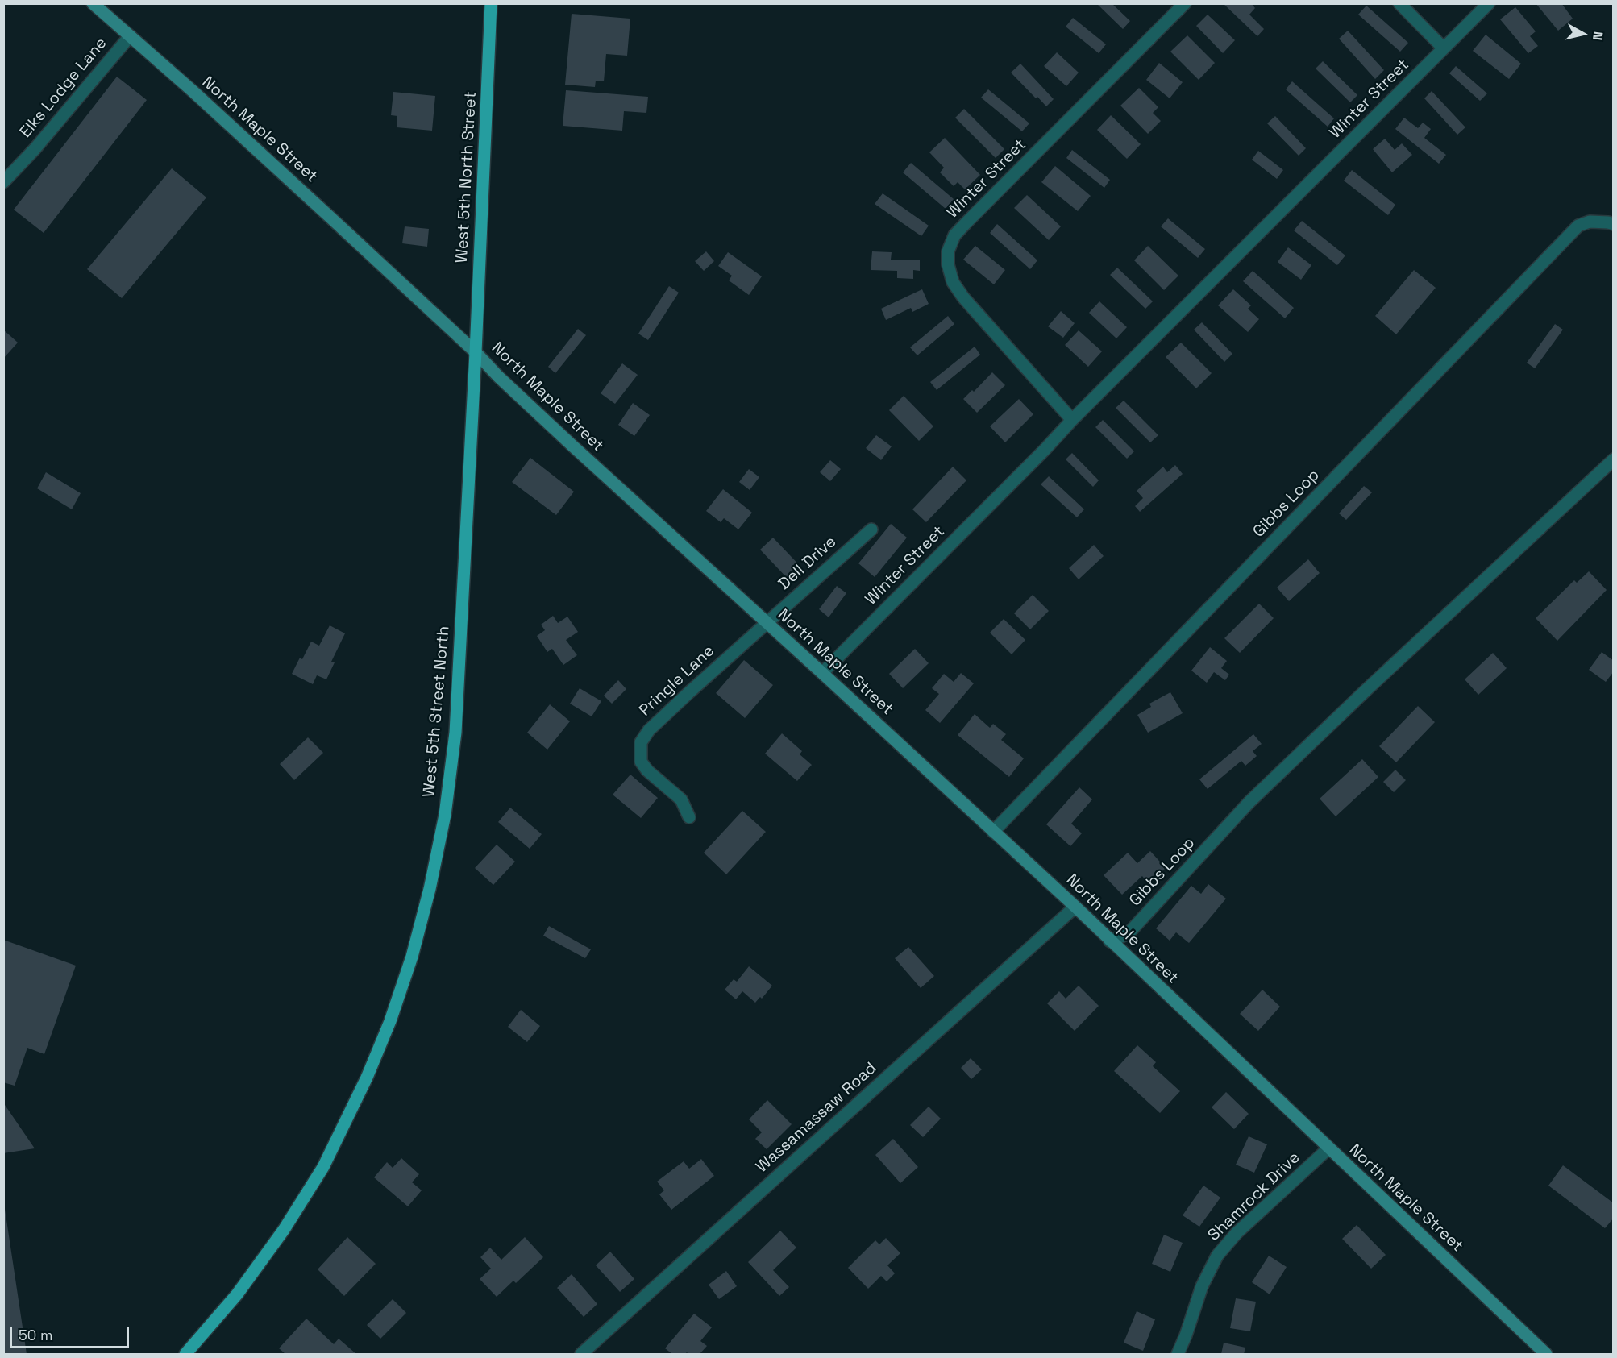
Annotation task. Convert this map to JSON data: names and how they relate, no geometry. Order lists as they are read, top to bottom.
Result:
{
  "streets": {
    "main road": ["West 5th North Street", "West 5th Street North"],
    "street": [
      "Elks Lodge Lane",
      "Winter Street",
      "North Maple Street",
      "Gibbs Loop",
      "Dell Drive",
      "Pringle Lane",
      "Wassamassaw Road",
      "Shamrock Drive"
    ]
  },
  "crossings": [
    ["Elks Lodge Lane", "North Maple Street"],
    ["Winter Street", "North Maple Street"],
    ["North Maple Street", "West 5th North Street"],
    ["North Maple Street", "Gibbs Loop"],
    ["North Maple Street", "Dell Drive"],
    ["North Maple Street", "Pringle Lane"],
    ["North Maple Street", "West 5th Street North"],
    ["North Maple Street", "Wassamassaw Road"],
    ["North Maple Street", "Shamrock Drive"],
    ["West 5th North Street", "West 5th Street North"],
    ["Dell Drive", "Pringle Lane"]
  ],
  "scale_bar": "50 m",
  "north": "right"
}
